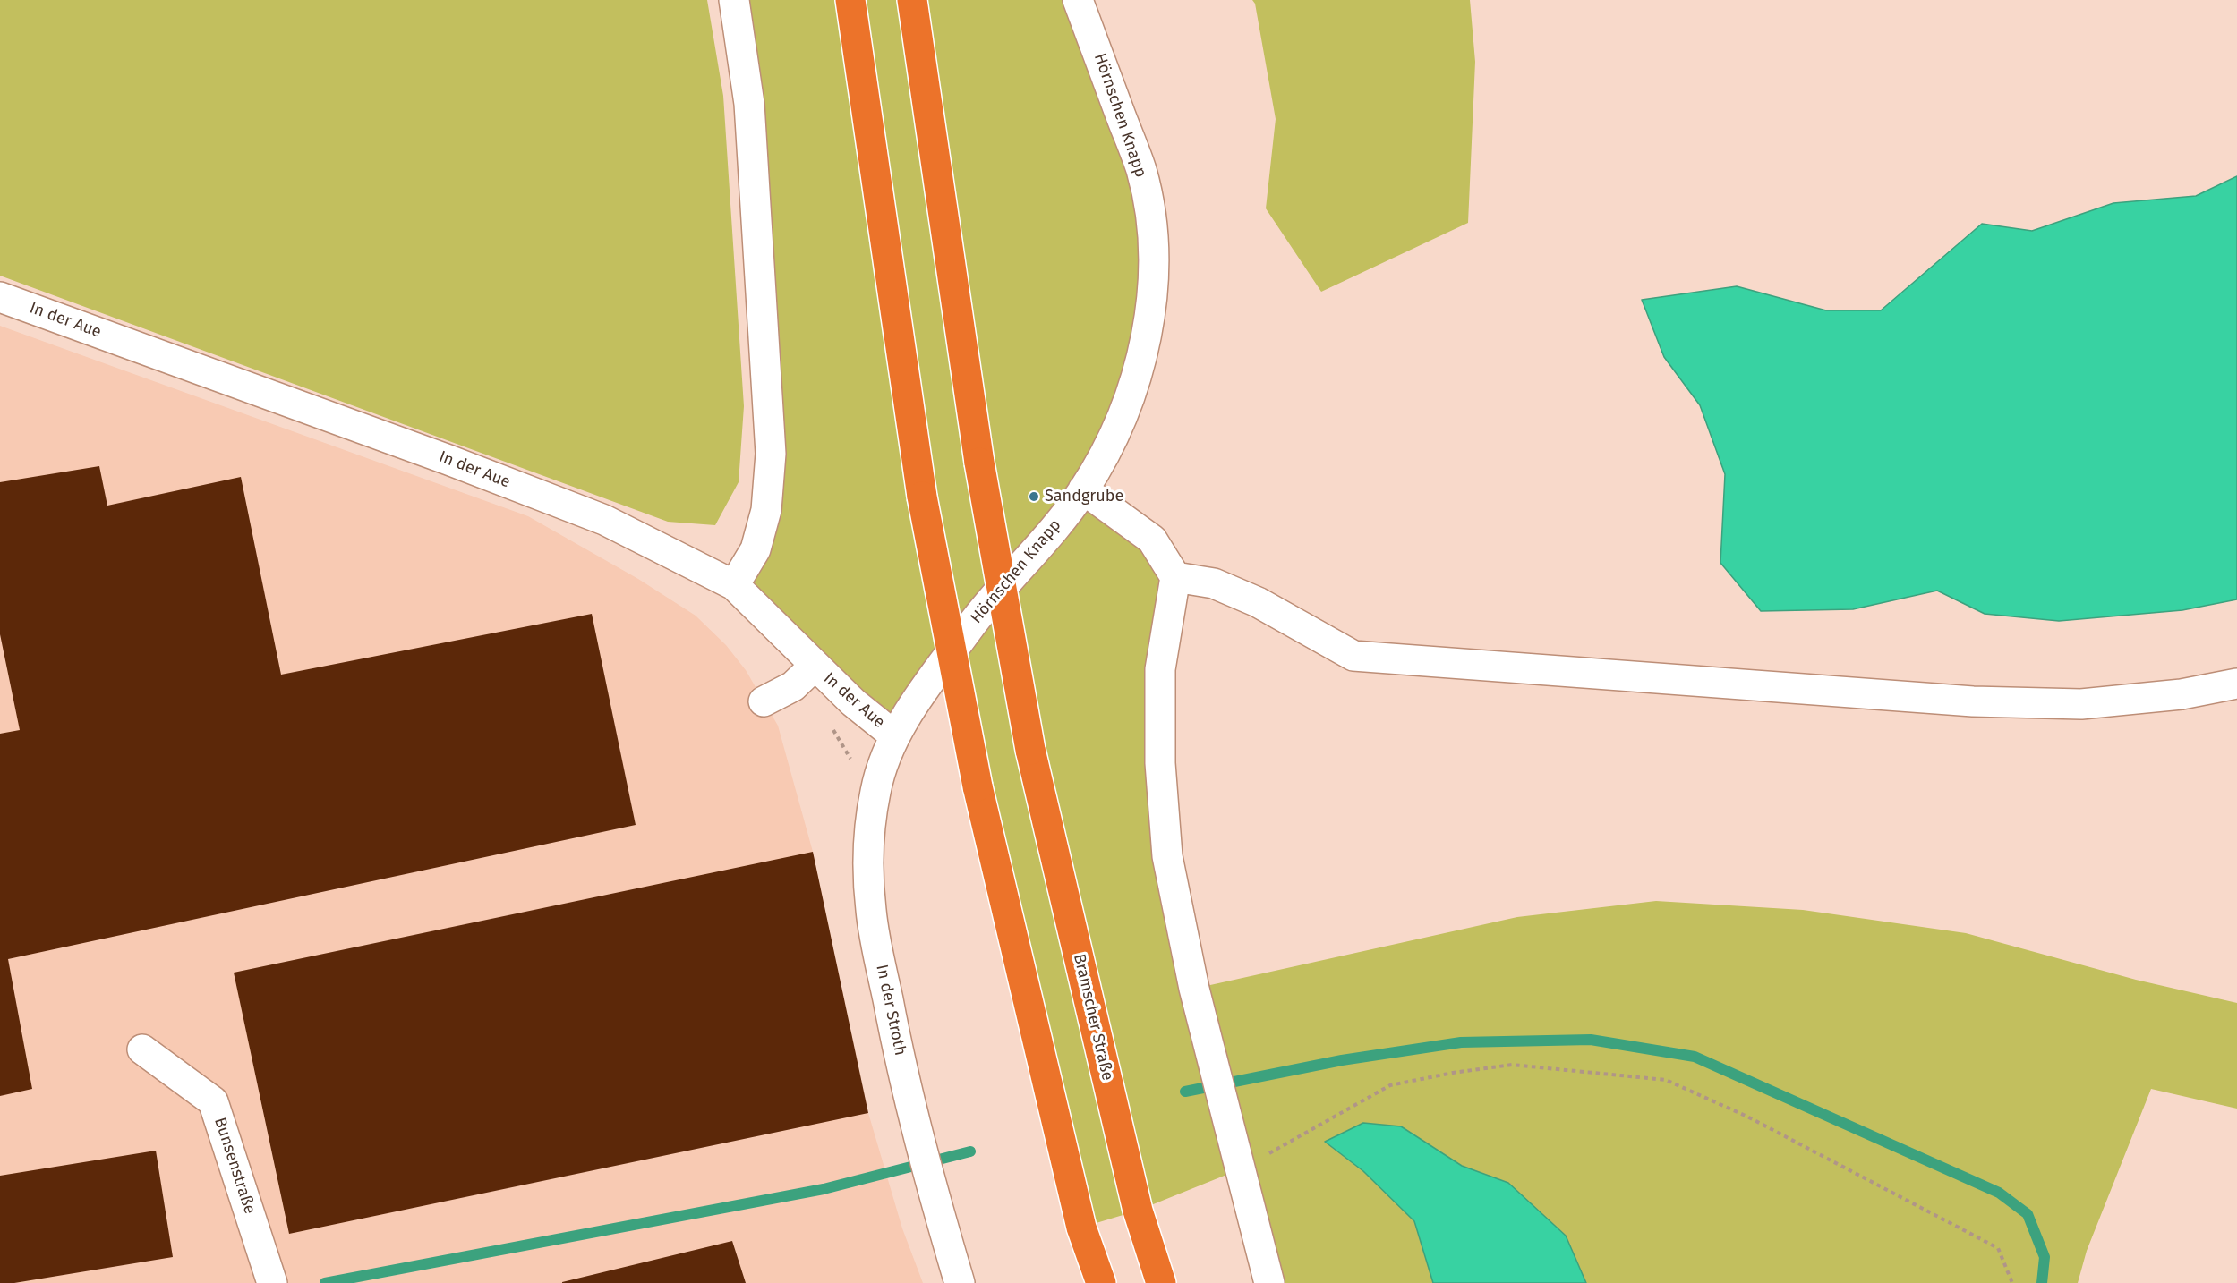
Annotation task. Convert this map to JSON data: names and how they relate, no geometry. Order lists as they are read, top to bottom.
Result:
{
  "streets": {
    "highway": ["Bramscher Straße"],
    "street": [
      "Hörnschen Knapp",
      "In der Aue",
      "In der Stroth",
      "Bunsenstraße"
    ]
  },
  "crossings": [
    ["Hörnschen Knapp", "In der Aue"],
    ["Hörnschen Knapp", "In der Stroth"],
    ["In der Aue", "In der Stroth"]
  ],
  "places": ["Sandgrube"]
}
